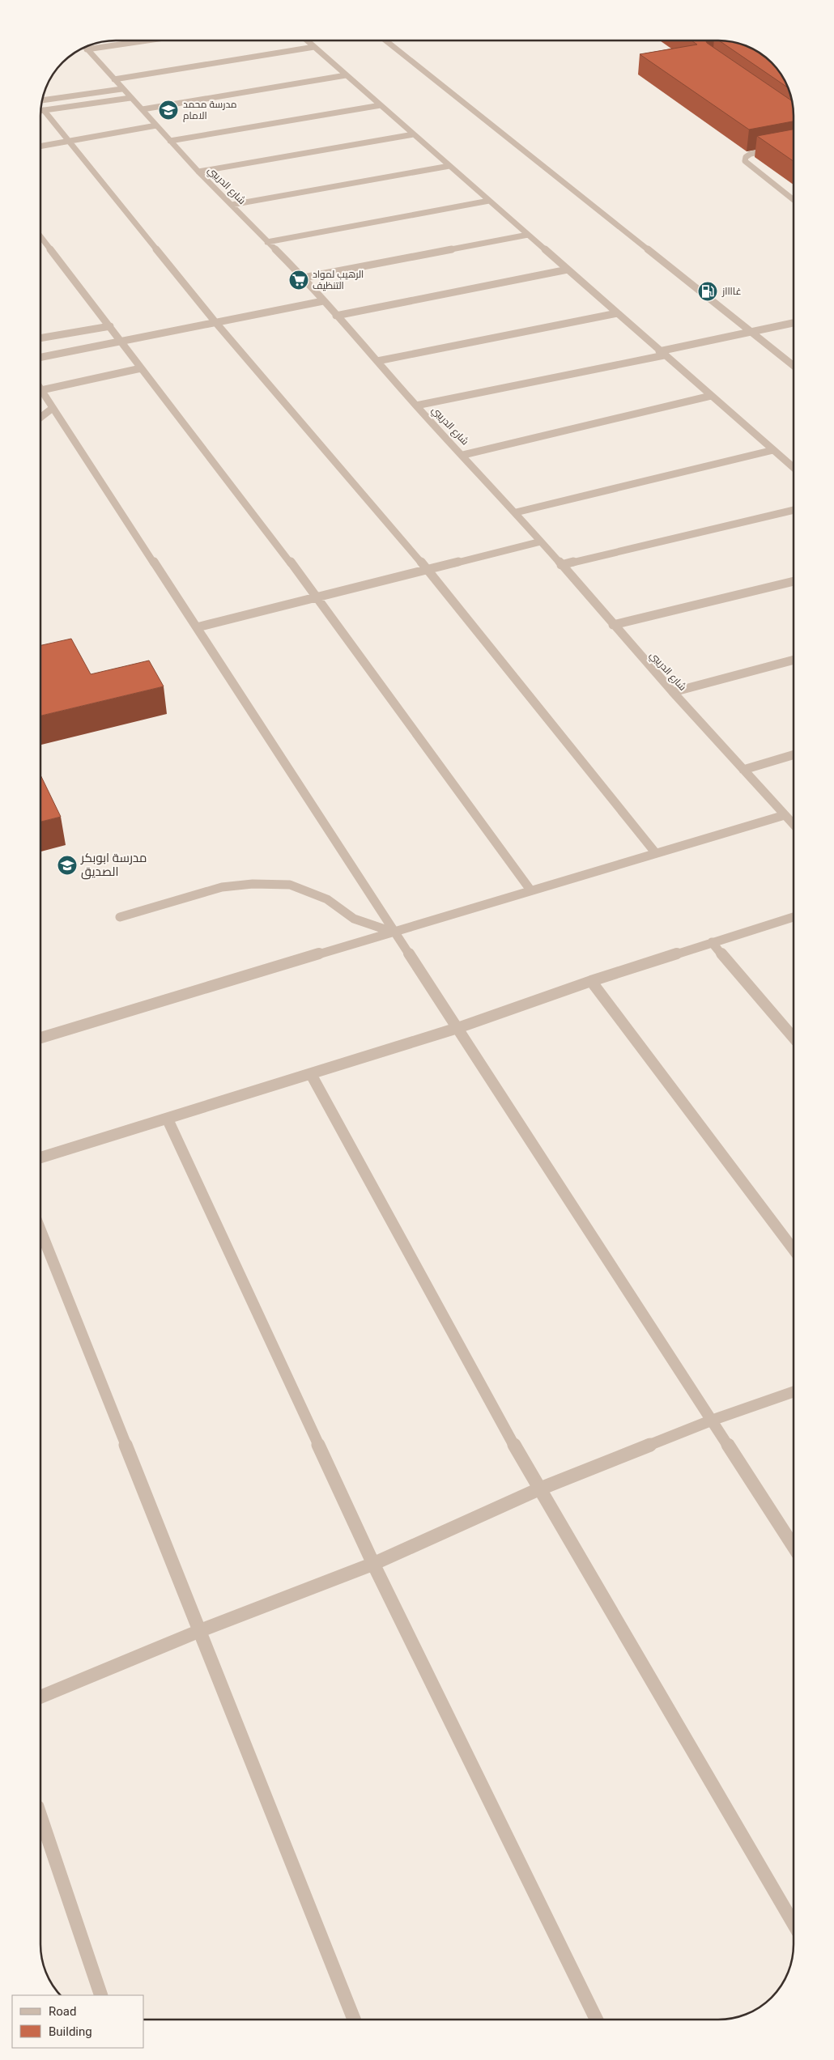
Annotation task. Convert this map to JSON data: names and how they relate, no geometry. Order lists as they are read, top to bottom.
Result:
{
  "streets": {
    "street": ["شارع الدريبي"]
  },
  "places": {
    "school or university": ["مدرسة محمد الامام", "مدرسة ابوبكر الصديق"],
    "supermarket": ["الرهيب لمواد التنظيف"],
    "fuel station": ["غااااز"]
  },
  "legend": ["Road", "Building"]
}
